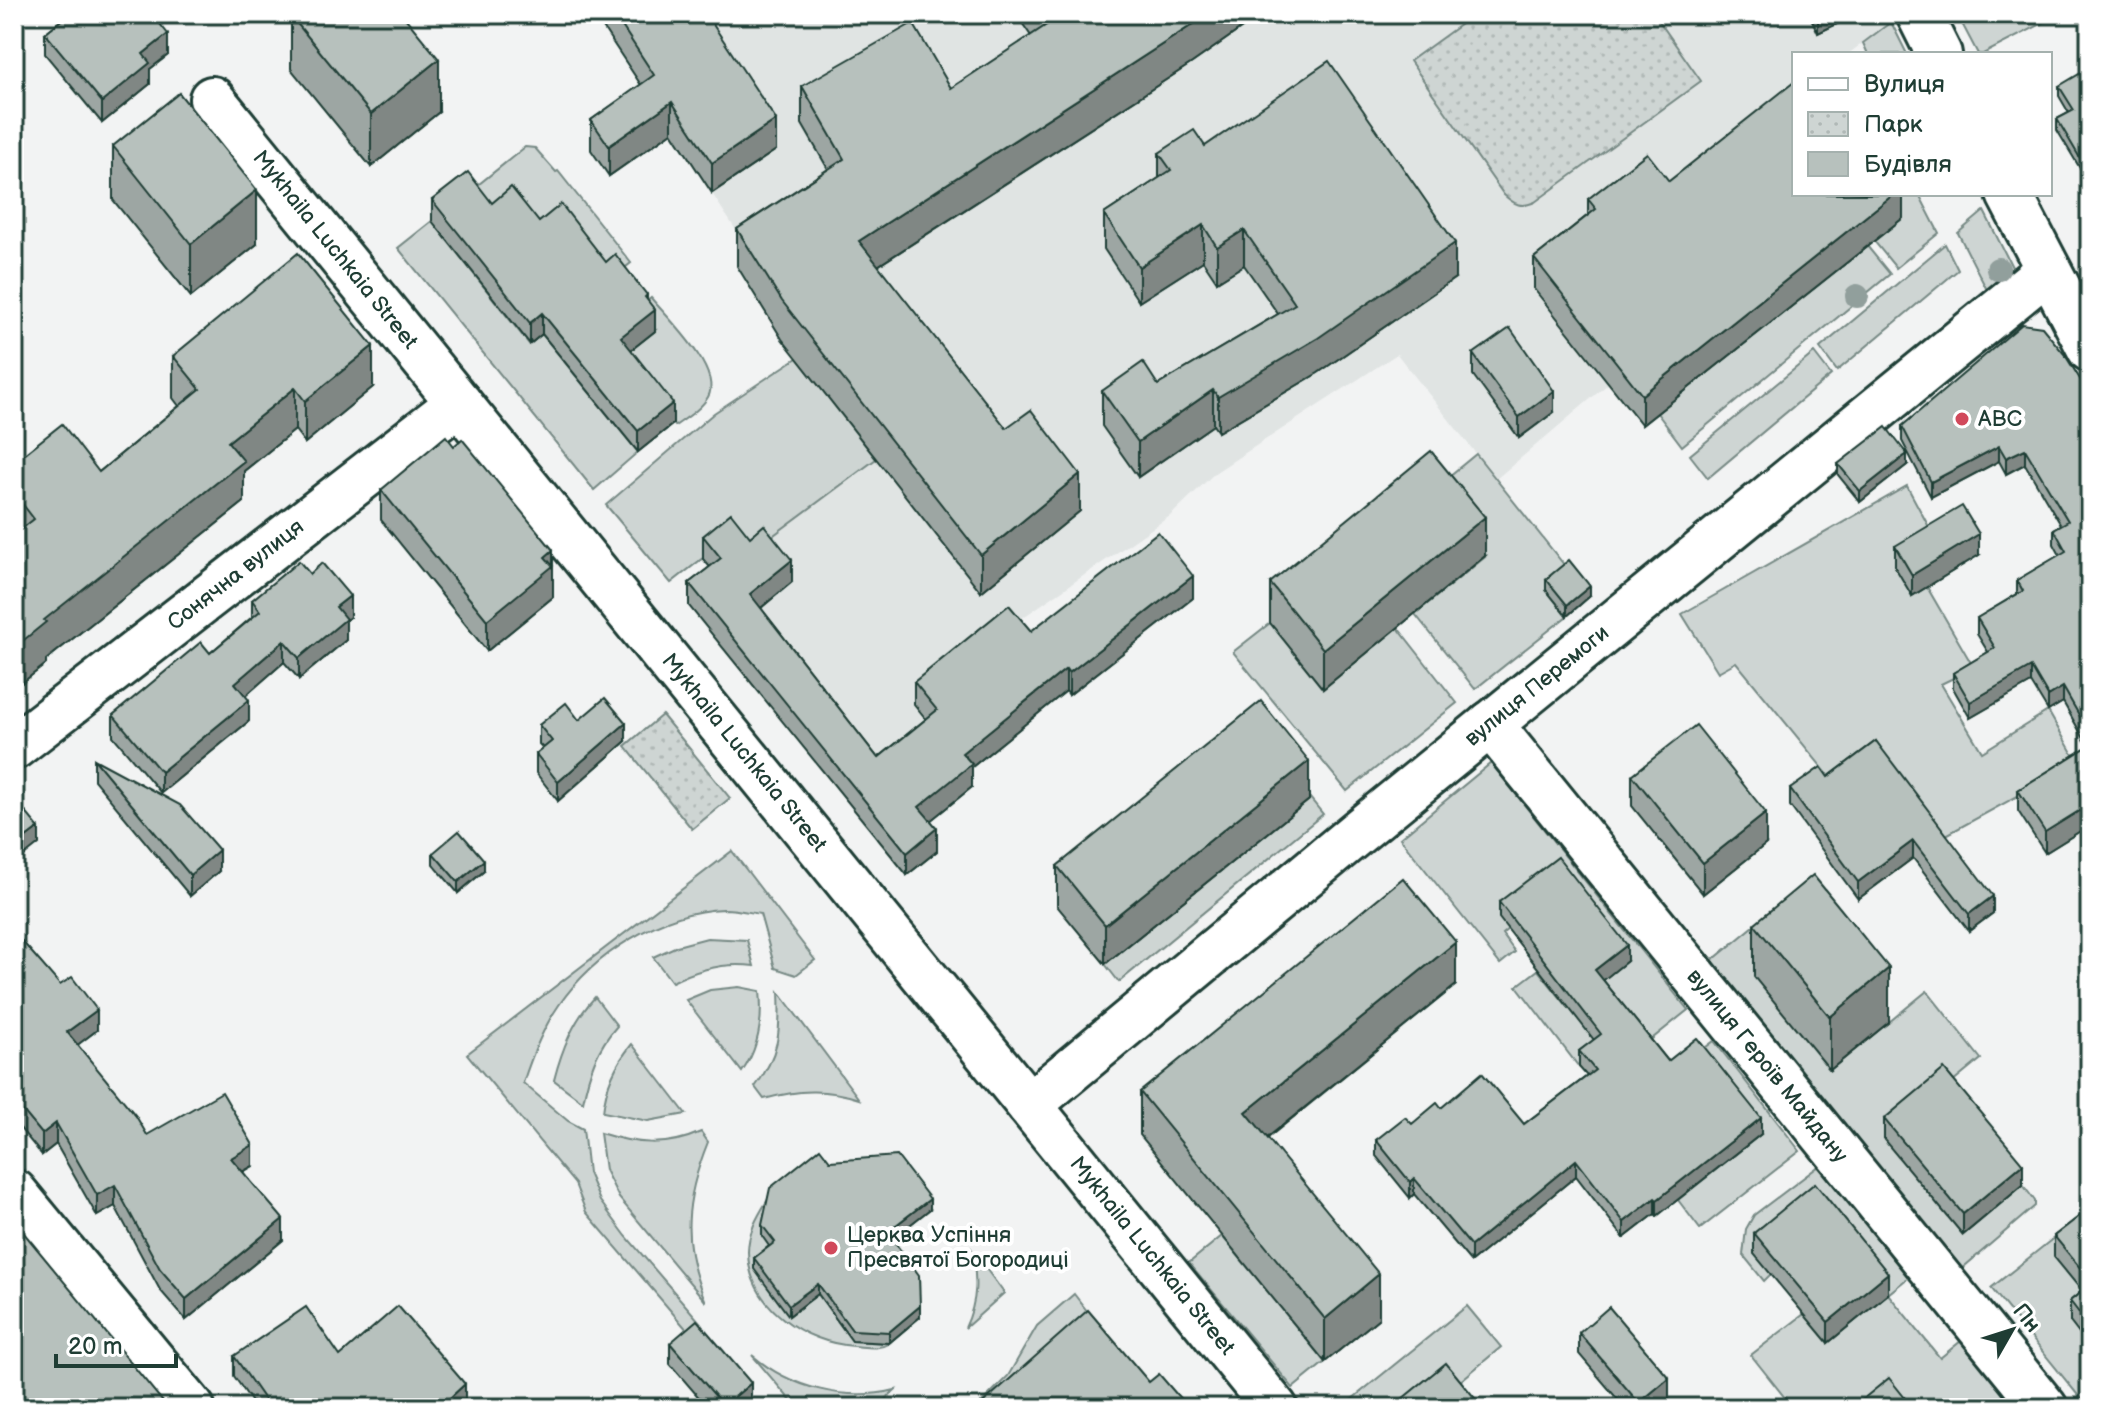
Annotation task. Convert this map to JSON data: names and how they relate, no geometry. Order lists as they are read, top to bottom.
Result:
{
  "streets": {
    "main road": [
      "Mykhaila Luchkaia Street",
      "Сонячна вулиця",
      "вулиця Перемоги",
      "вулиця Героїв Майдану"
    ]
  },
  "crossings": [
    ["Mykhaila Luchkaia Street", "Сонячна вулиця"],
    ["Mykhaila Luchkaia Street", "вулиця Перемоги"],
    ["вулиця Перемоги", "вулиця Героїв Майдану"]
  ],
  "places": ["ABC", "Церква Успіння Пресвятої Богородиці"],
  "legend": ["Вулиця", "Парк", "Будівля"],
  "scale_bar": "20 m",
  "north": "top right"
}
